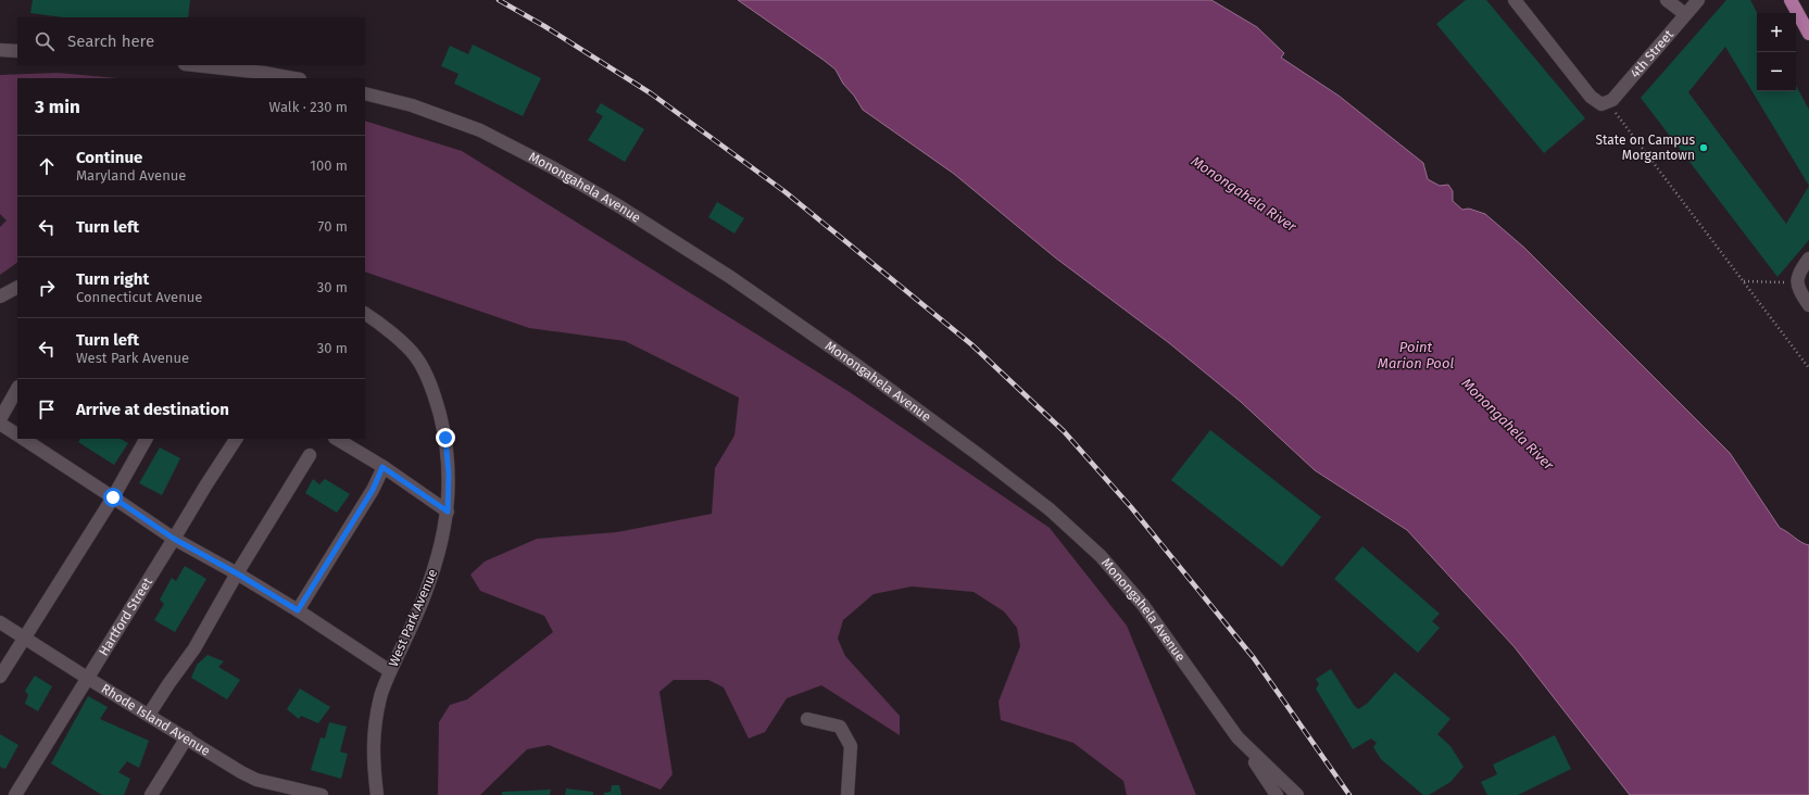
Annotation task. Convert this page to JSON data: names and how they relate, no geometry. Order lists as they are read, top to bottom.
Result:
{
  "streets": {
    "street": [
      "4th Street",
      "Monongahela Avenue",
      "Hartford Street",
      "West Park Avenue",
      "Rhode Island Avenue"
    ]
  },
  "crossings": [
    ["Hartford Street", "Rhode Island Avenue"]
  ],
  "water": ["Monongahela River", "Point Marion Pool"],
  "places": ["State on Campus Morgantown"],
  "page": {
    "map_buttons": ["+", "−"],
    "search": "Search here",
    "heading": ["3 min", "Walk · 230 m"],
    "list": [
      ["Continue", "Maryland Avenue", "100 m"],
      ["Turn left", "70 m"],
      ["Turn right", "Connecticut Avenue", "30 m"],
      ["Turn left", "West Park Avenue", "30 m"],
      "Arrive at destination"
    ]
  }
}
